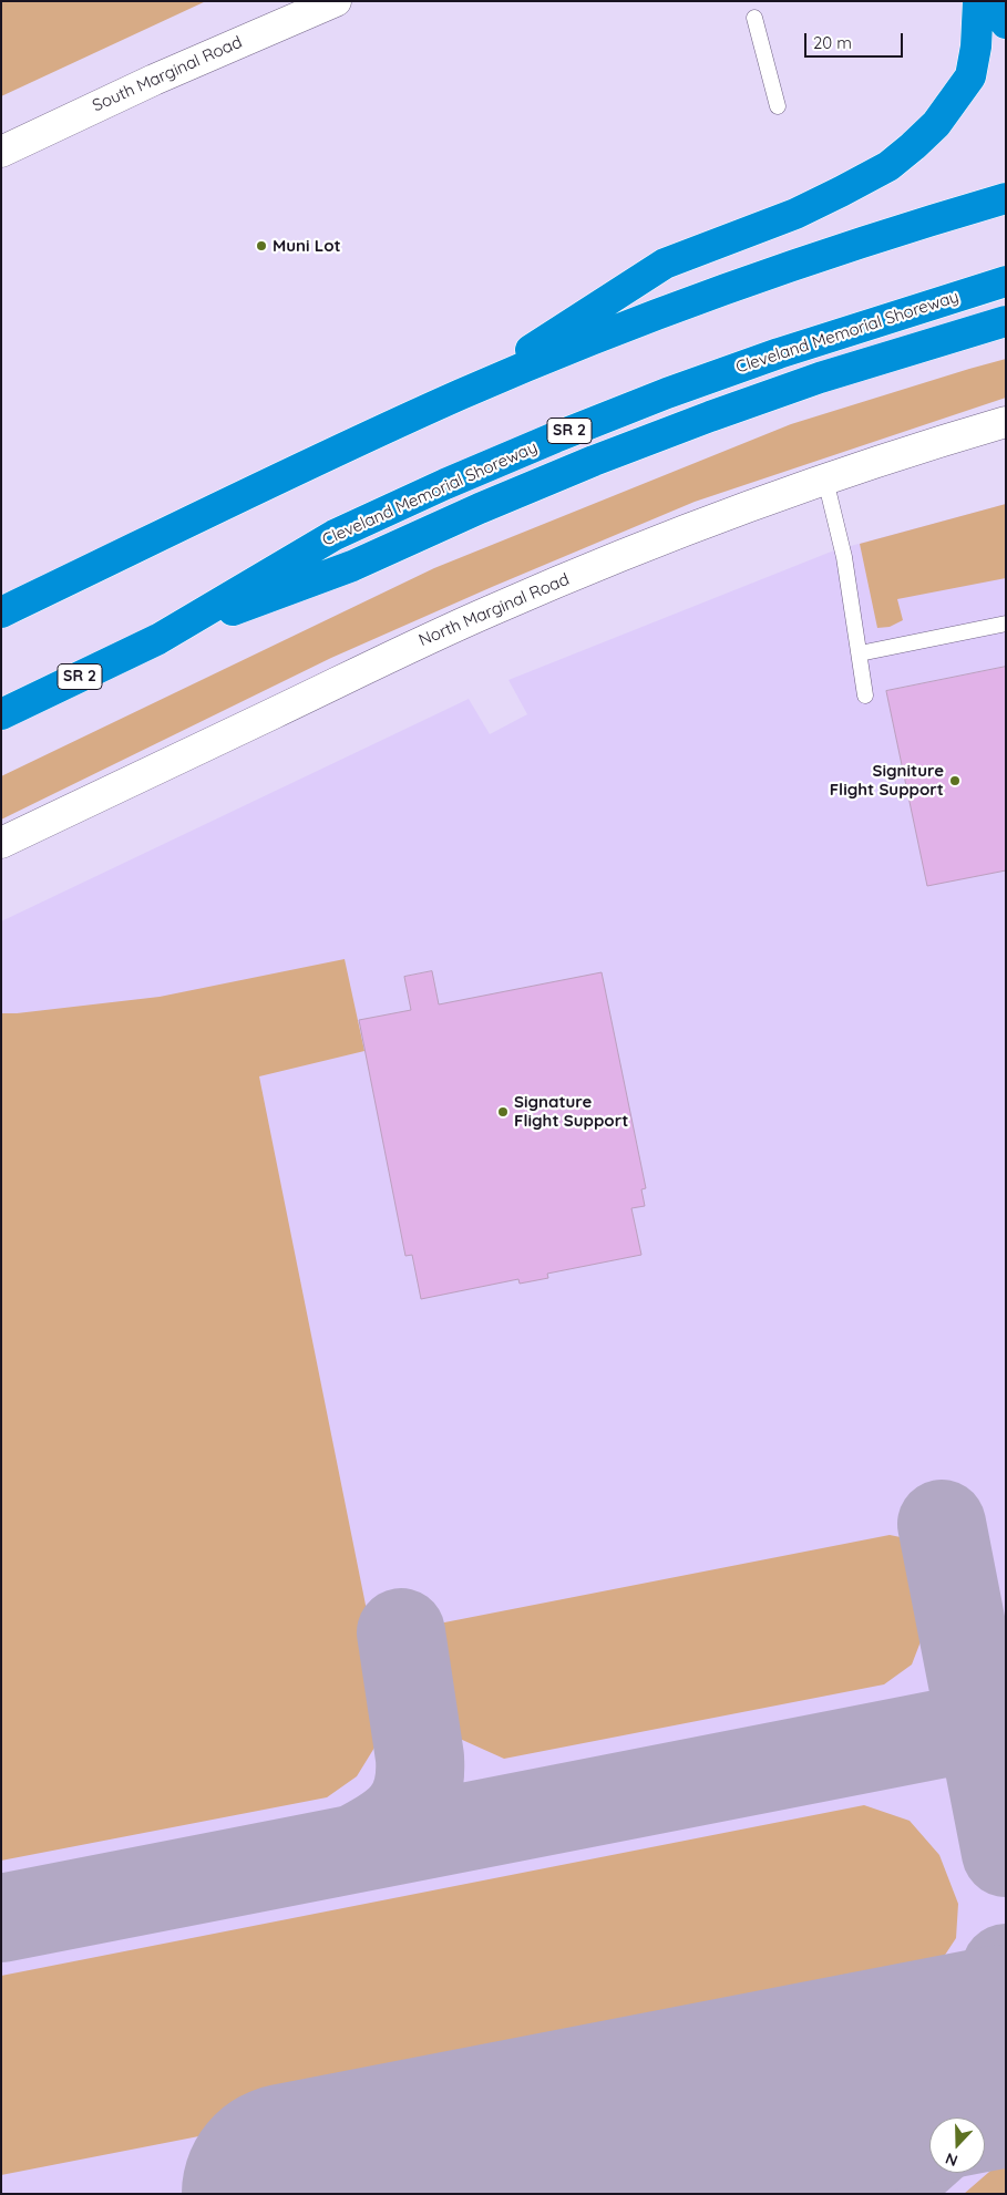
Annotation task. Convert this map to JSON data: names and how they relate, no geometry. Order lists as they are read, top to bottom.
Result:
{
  "streets": {
    "highway": ["Cleveland Memorial Shoreway", "SR 2"],
    "street": ["South Marginal Road", "North Marginal Road"]
  },
  "places": ["Muni Lot", "Signiture Flight Support", "Signature Flight Support"],
  "scale_bar": "20 m",
  "north": "bottom"
}
